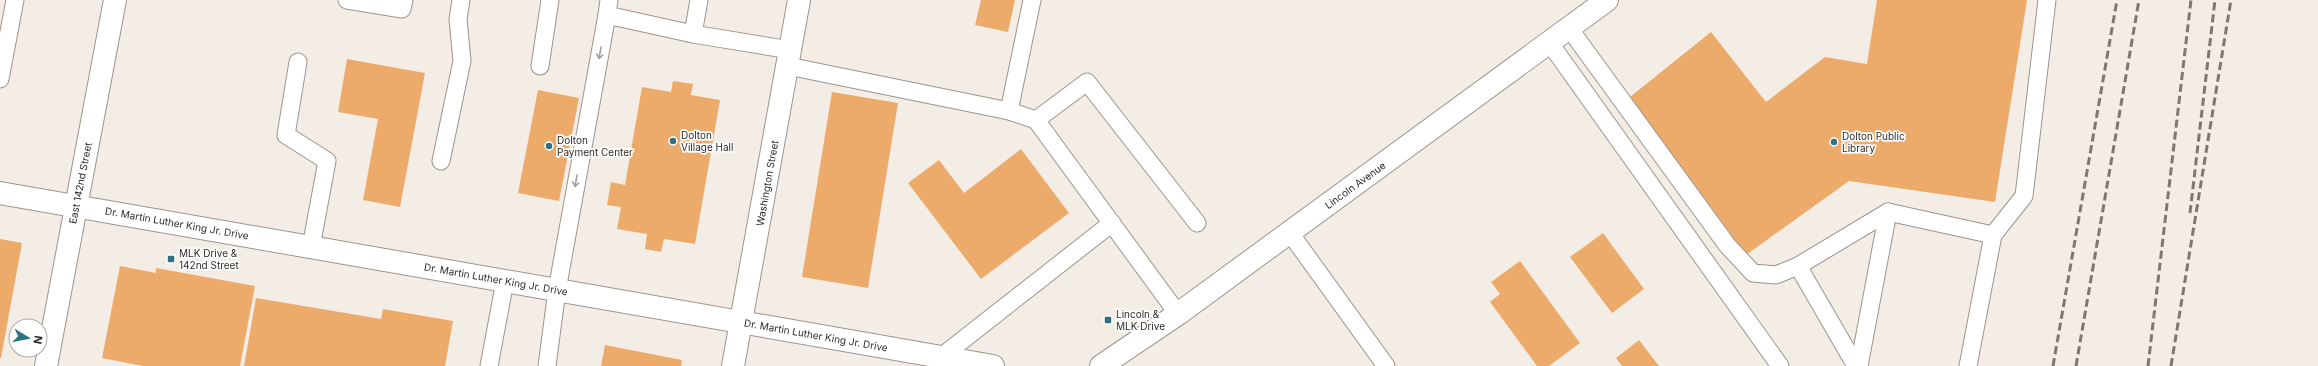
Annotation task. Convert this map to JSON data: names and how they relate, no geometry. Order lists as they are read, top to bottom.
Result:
{
  "streets": {
    "street": [
      "East 142nd Street",
      "Washington Street",
      "Lincoln Avenue",
      "Dr. Martin Luther King Jr. Drive"
    ]
  },
  "crossings": [
    ["East 142nd Street", "Dr. Martin Luther King Jr. Drive"],
    ["Washington Street", "Dr. Martin Luther King Jr. Drive"]
  ],
  "places": {
    "other": ["Dolton Village Hall", "Dolton Public Library", "Dolton Payment Center"],
    "transit": ["MLK Drive & 142nd Street", "Lincoln & MLK Drive"]
  },
  "north": "right"
}
